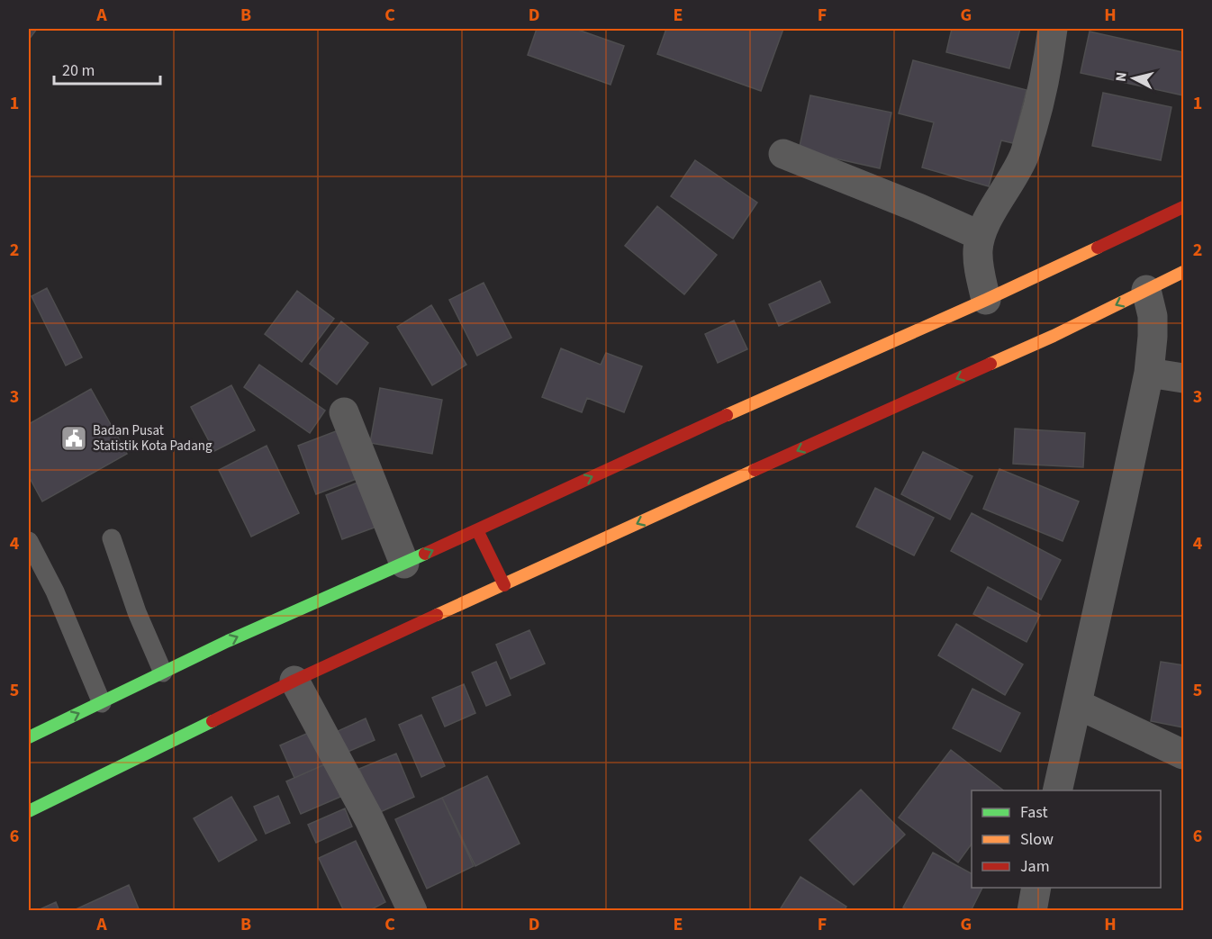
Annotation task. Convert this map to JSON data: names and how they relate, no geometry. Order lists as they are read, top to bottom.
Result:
{
  "places": {
    "public building": ["Badan Pusat Statistik Kota Padang"]
  },
  "legend": ["Fast", "Slow", "Jam"],
  "scale_bar": "20 m",
  "north": "left",
  "grid": {
    "columns": [
      "A",
      "B",
      "C",
      "D",
      "E",
      "F",
      "G",
      "H"
    ],
    "rows": [
      "1",
      "2",
      "3",
      "4",
      "5",
      "6"
    ]
  }
}
